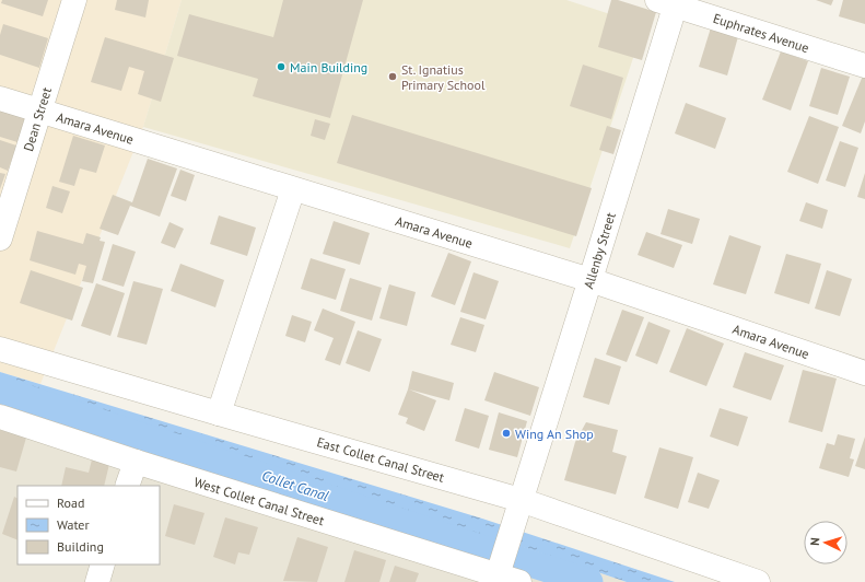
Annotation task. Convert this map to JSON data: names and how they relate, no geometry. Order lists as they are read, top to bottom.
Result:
{
  "streets": {
    "street": [
      "Euphrates Avenue",
      "Dean Street",
      "Amara Avenue",
      "Allenby Street",
      "East Collet Canal Street",
      "West Collet Canal Street"
    ]
  },
  "crossings": [
    ["Euphrates Avenue", "Allenby Street"],
    ["Dean Street", "Amara Avenue"],
    ["Amara Avenue", "Allenby Street"],
    ["Allenby Street", "East Collet Canal Street"],
    ["Allenby Street", "West Collet Canal Street"]
  ],
  "water": ["Collet Canal"],
  "places": ["Main Building", "St. Ignatius Primary School", "Wing An Shop"],
  "legend": ["Road", "Water", "Building"],
  "north": "left"
}
